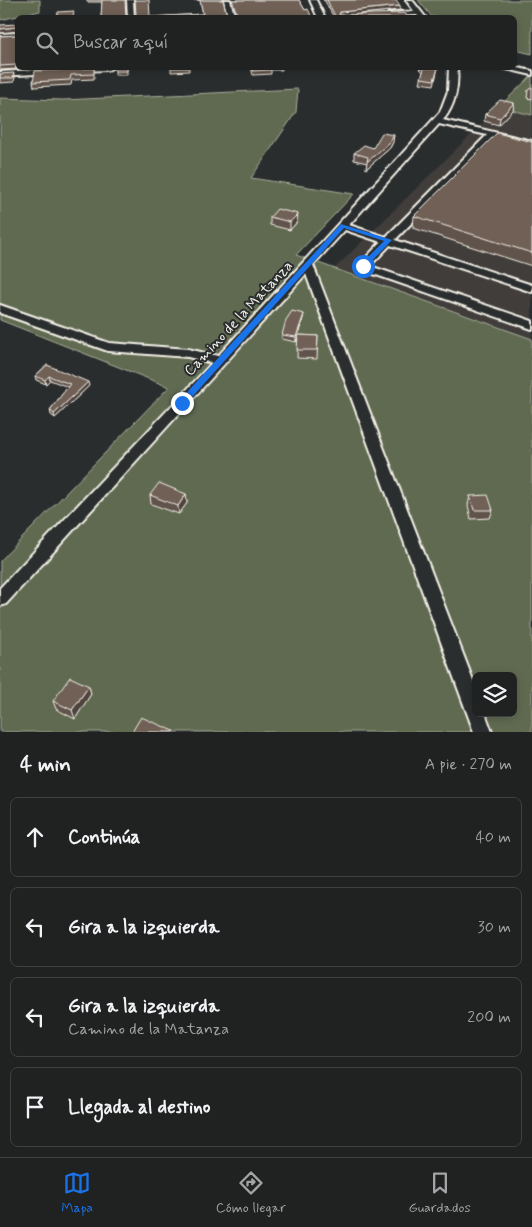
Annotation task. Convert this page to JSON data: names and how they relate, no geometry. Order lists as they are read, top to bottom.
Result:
{
  "streets": {
    "street": ["Camino de la Matanza"]
  },
  "page": {
    "search": "Buscar aquí",
    "heading": ["4 min", "A pie · 270 m"],
    "list": [
      ["Continúa", "40 m"],
      ["Gira a la izquierda", "30 m"],
      ["Gira a la izquierda", "Camino de la Matanza", "200 m"],
      "Llegada al destino"
    ],
    "nav": ["Mapa", "Cómo llegar", "Guardados"]
  }
}
